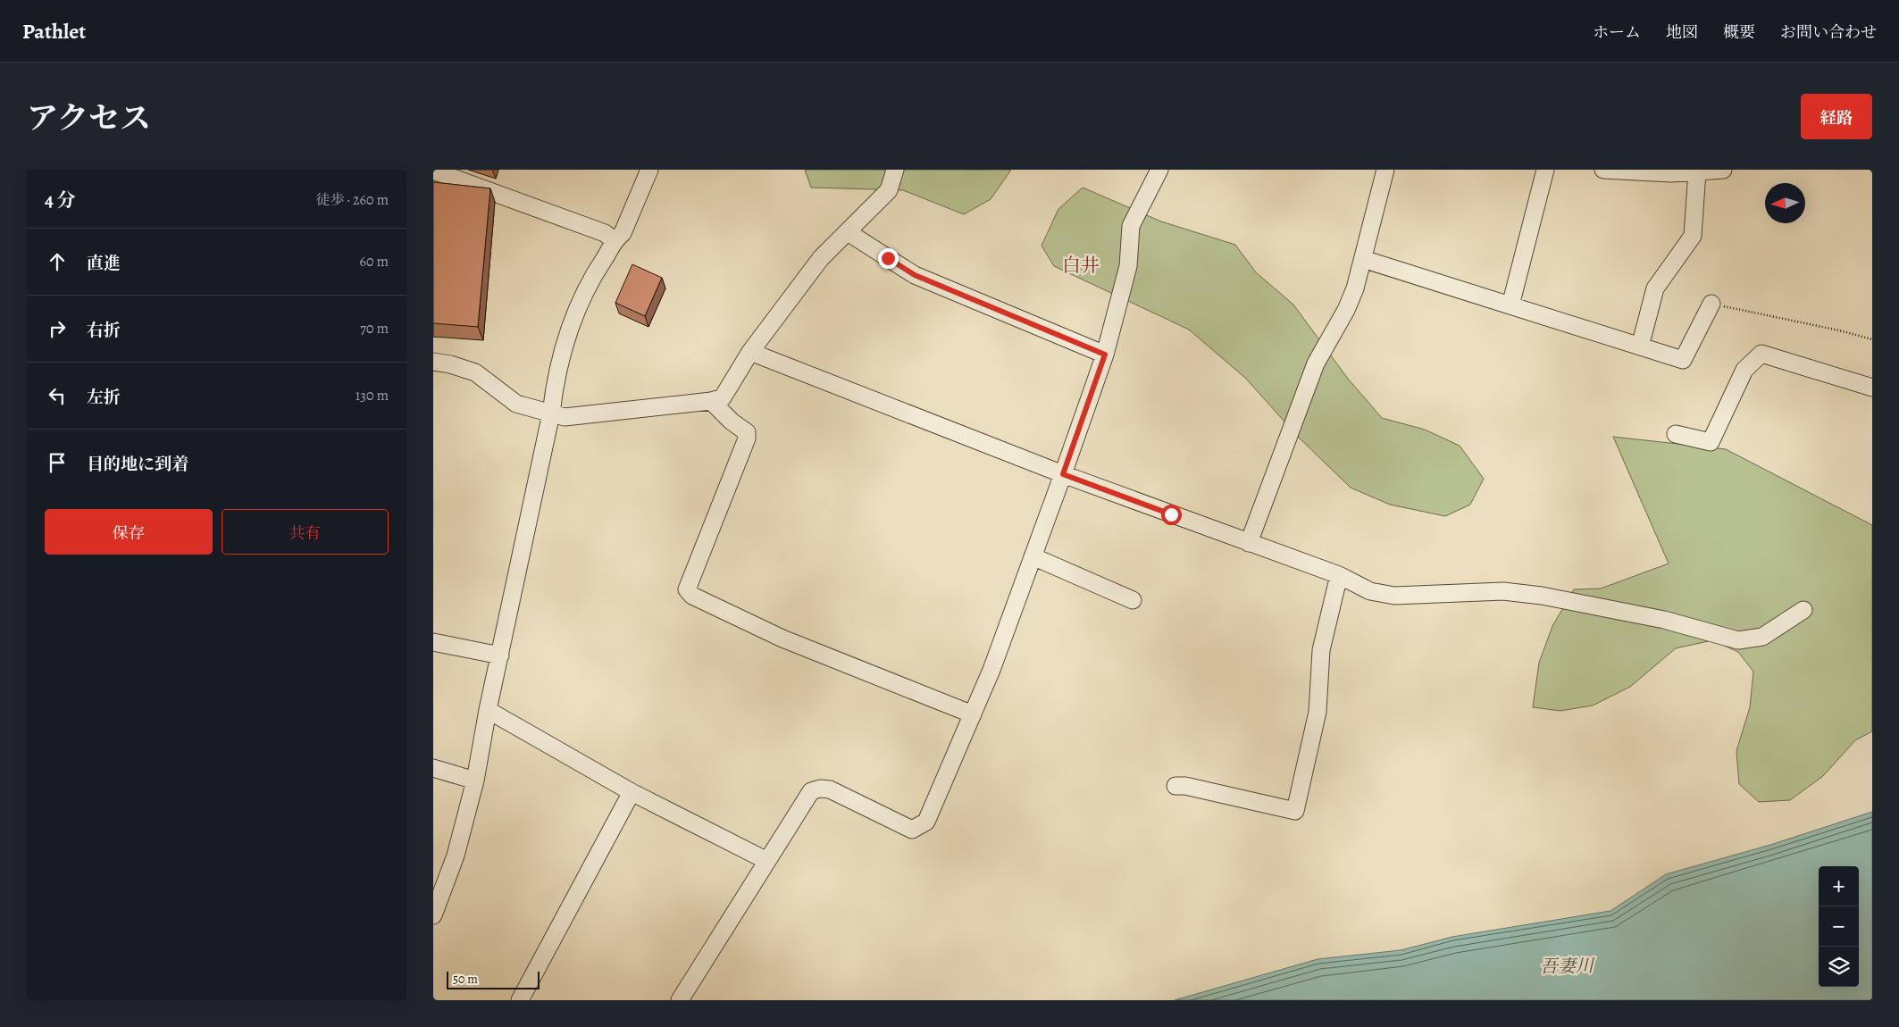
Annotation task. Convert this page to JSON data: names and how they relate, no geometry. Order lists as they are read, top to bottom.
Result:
{
  "districts": ["白井"],
  "water": ["吾妻川"],
  "scale_bar": "50 m",
  "north": "left",
  "page": {
    "header": "Pathlet",
    "nav": [
      "ホーム",
      "地図",
      "概要",
      "お問い合わせ"
    ],
    "title": "アクセス",
    "buttons": [
      "経路",
      ["保存", "共有"]
    ],
    "heading": ["4 分", "徒歩 · 260 m"],
    "list": [
      ["直進", "60 m"],
      ["右折", "70 m"],
      ["左折", "130 m"],
      "目的地に到着"
    ],
    "map_buttons": ["+", "−"],
    "scale": "50 m"
  }
}
